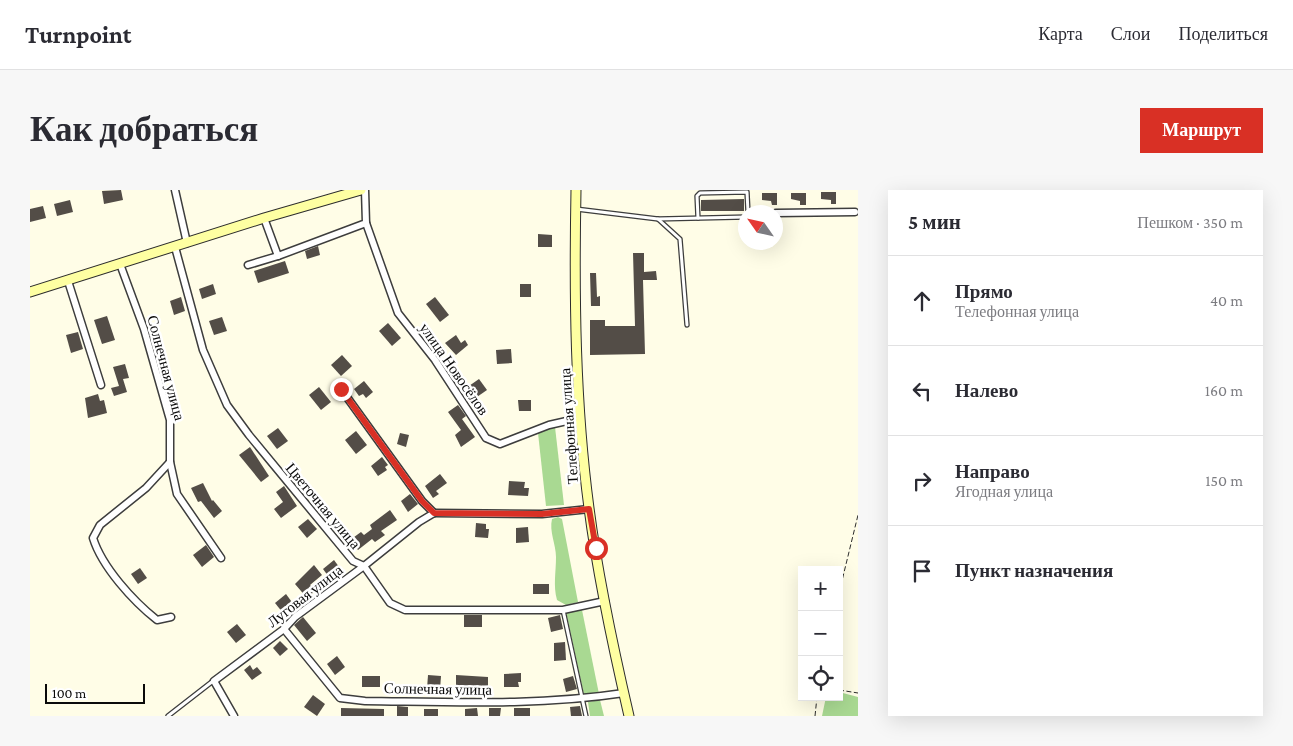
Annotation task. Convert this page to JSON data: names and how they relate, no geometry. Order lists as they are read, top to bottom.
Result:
{
  "streets": {
    "street": [
      "Солнечная улица",
      "улица Новосёлов",
      "Телефонная улица",
      "Цветочная улица",
      "Луговая улица"
    ]
  },
  "crossings": [
    ["Солнечная улица", "Телефонная улица"],
    ["Солнечная улица", "Луговая улица"],
    ["улица Новосёлов", "Телефонная улица"],
    ["Телефонная улица", "Цветочная улица"],
    ["Цветочная улица", "Луговая улица"]
  ],
  "scale_bar": "100 m",
  "north": "top left",
  "page": {
    "header": "Turnpoint",
    "nav": ["Карта", "Слои", "Поделиться"],
    "buttons": "Маршрут",
    "title": "Как добраться",
    "heading": ["5 мин", "Пешком · 350 m"],
    "list": [
      ["Прямо", "Телефонная улица", "40 m"],
      ["Налево", "160 m"],
      ["Направо", "Ягодная улица", "150 m"],
      "Пункт назначения"
    ],
    "map_buttons": ["+", "−"],
    "scale": "100 m"
  }
}
